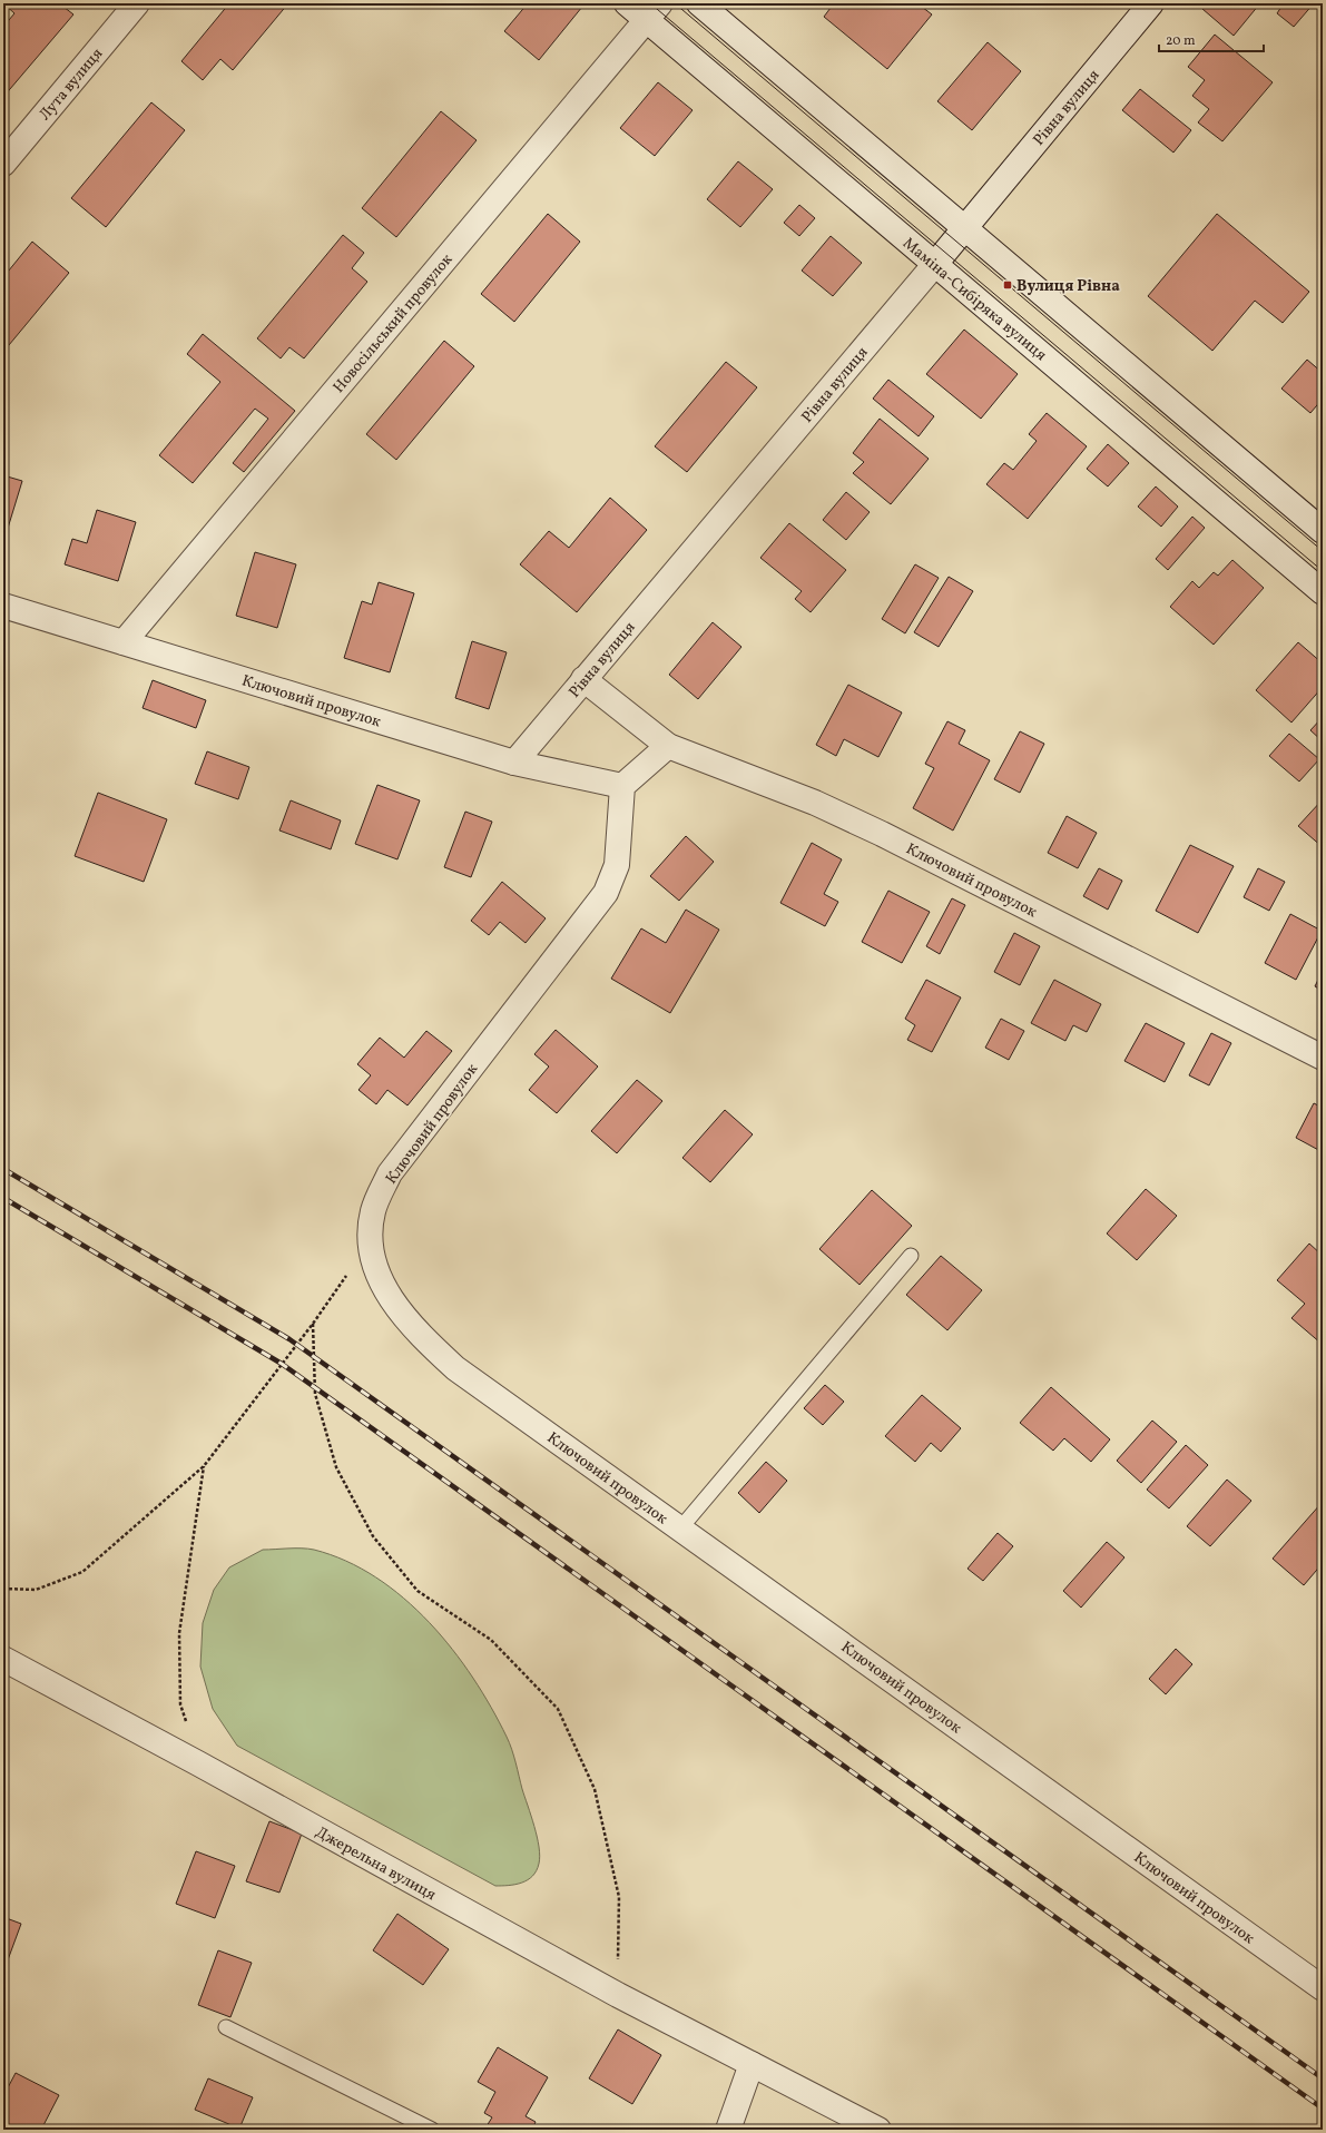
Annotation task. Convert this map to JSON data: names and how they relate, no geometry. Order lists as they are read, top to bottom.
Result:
{
  "streets": {
    "street": [
      "Лута вулиця",
      "Рівна вулиця",
      "Маміна-Сибіряка вулиця",
      "Новосільський провулок",
      "Ключовий провулок",
      "Джерельна вулиця"
    ]
  },
  "crossings": [
    ["Рівна вулиця", "Маміна-Сибіряка вулиця"],
    ["Рівна вулиця", "Ключовий провулок"],
    ["Маміна-Сибіряка вулиця", "Новосільський провулок"],
    ["Новосільський провулок", "Ключовий провулок"]
  ],
  "places": {
    "transit": ["Вулиця Рівна"]
  },
  "scale_bar": "20 m"
}
